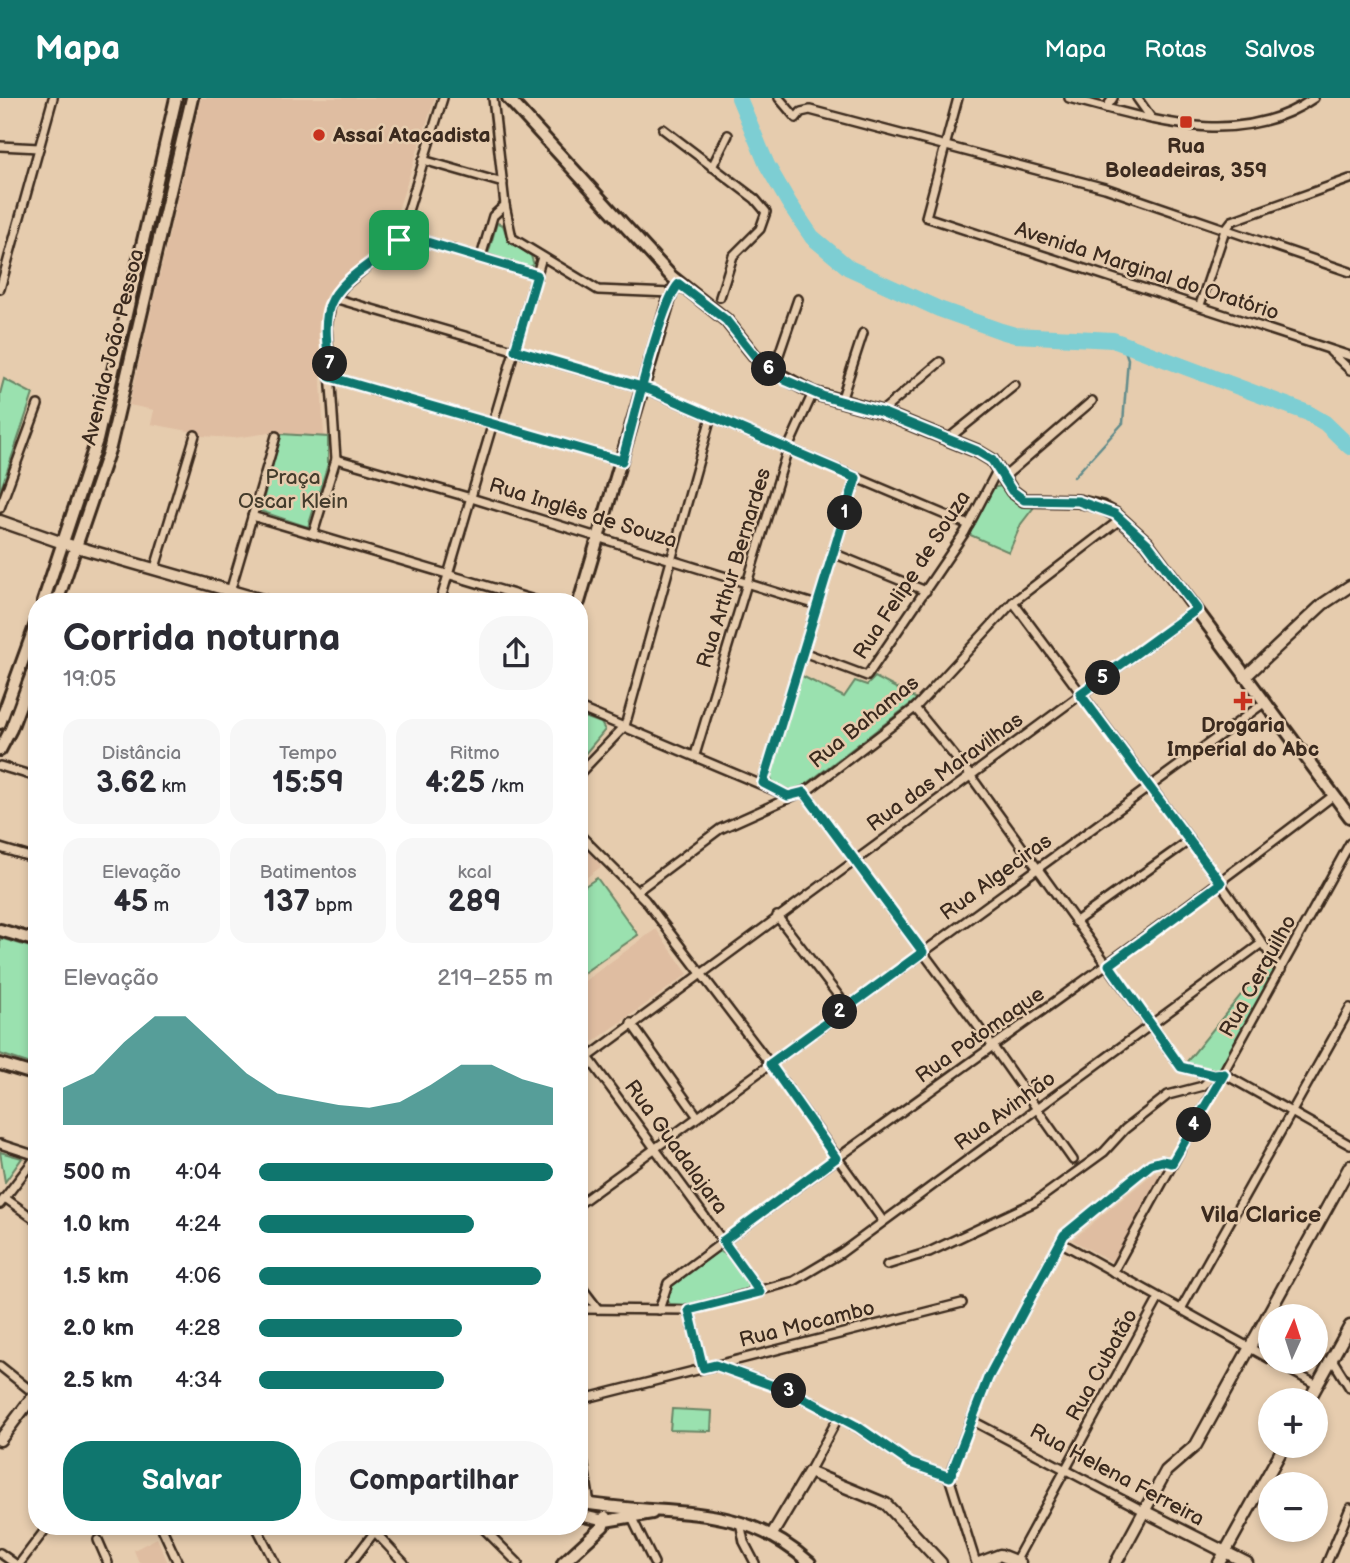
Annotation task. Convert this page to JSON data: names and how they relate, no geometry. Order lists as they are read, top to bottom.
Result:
{
  "streets": {
    "main road": ["Avenida João Pessoa"],
    "street": [
      "Avenida Marginal do Oratório",
      "Rua Inglês de Souza",
      "Rua Arthur Bernardes",
      "Rua Felipe de Souza",
      "Rua Bahamas",
      "Rua das Maravilhas",
      "Rua Algeciras",
      "Rua Cerquilho",
      "Rua Potomaque",
      "Rua Avinhão",
      "Rua Guadalajara",
      "Rua Mocambo",
      "Rua Cubatão",
      "Rua Helena Ferreira"
    ]
  },
  "crossings": [
    ["Rua Inglês de Souza", "Rua Arthur Bernardes"],
    ["Rua das Maravilhas", "Rua Guadalajara"],
    ["Rua Algeciras", "Rua Guadalajara"],
    ["Rua Potomaque", "Rua Avinhão"],
    ["Rua Potomaque", "Rua Guadalajara"],
    ["Rua Avinhão", "Rua Guadalajara"],
    ["Rua Cubatão", "Rua Helena Ferreira"]
  ],
  "districts": ["Vila Clarice"],
  "parks": ["Praça Oscar Klein"],
  "places": {
    "transit": ["Rua Boleadeiras, 359"],
    "other": ["Assaí Atacadista"],
    "health": ["Drogaria Imperial do Abc"]
  },
  "north": "top",
  "page": {
    "header": "Mapa",
    "nav": ["Mapa", "Rotas", "Salvos"],
    "pins": [
      "7",
      "6",
      "1",
      "5",
      "2",
      "4",
      "3"
    ],
    "heading": ["Corrida noturna", "19:05"],
    "stats": [
      ["Distância", "3.62 km"],
      ["Tempo", "15:59"],
      ["Ritmo", "4:25 /km"],
      ["Elevação", "45 m"],
      ["Batimentos", "137 bpm"],
      ["kcal", "289"]
    ],
    "chart": ["Elevação", "219–255 m"],
    "list": [
      {
        "name": "500 m",
        "note": "4:04"
      },
      {
        "name": "1.0 km",
        "note": "4:24"
      },
      {
        "name": "1.5 km",
        "note": "4:06"
      },
      {
        "name": "2.0 km",
        "note": "4:28"
      },
      {
        "name": "2.5 km",
        "note": "4:34"
      }
    ],
    "map_buttons": ["+", "−"],
    "buttons": ["Salvar", "Compartilhar"]
  }
}
